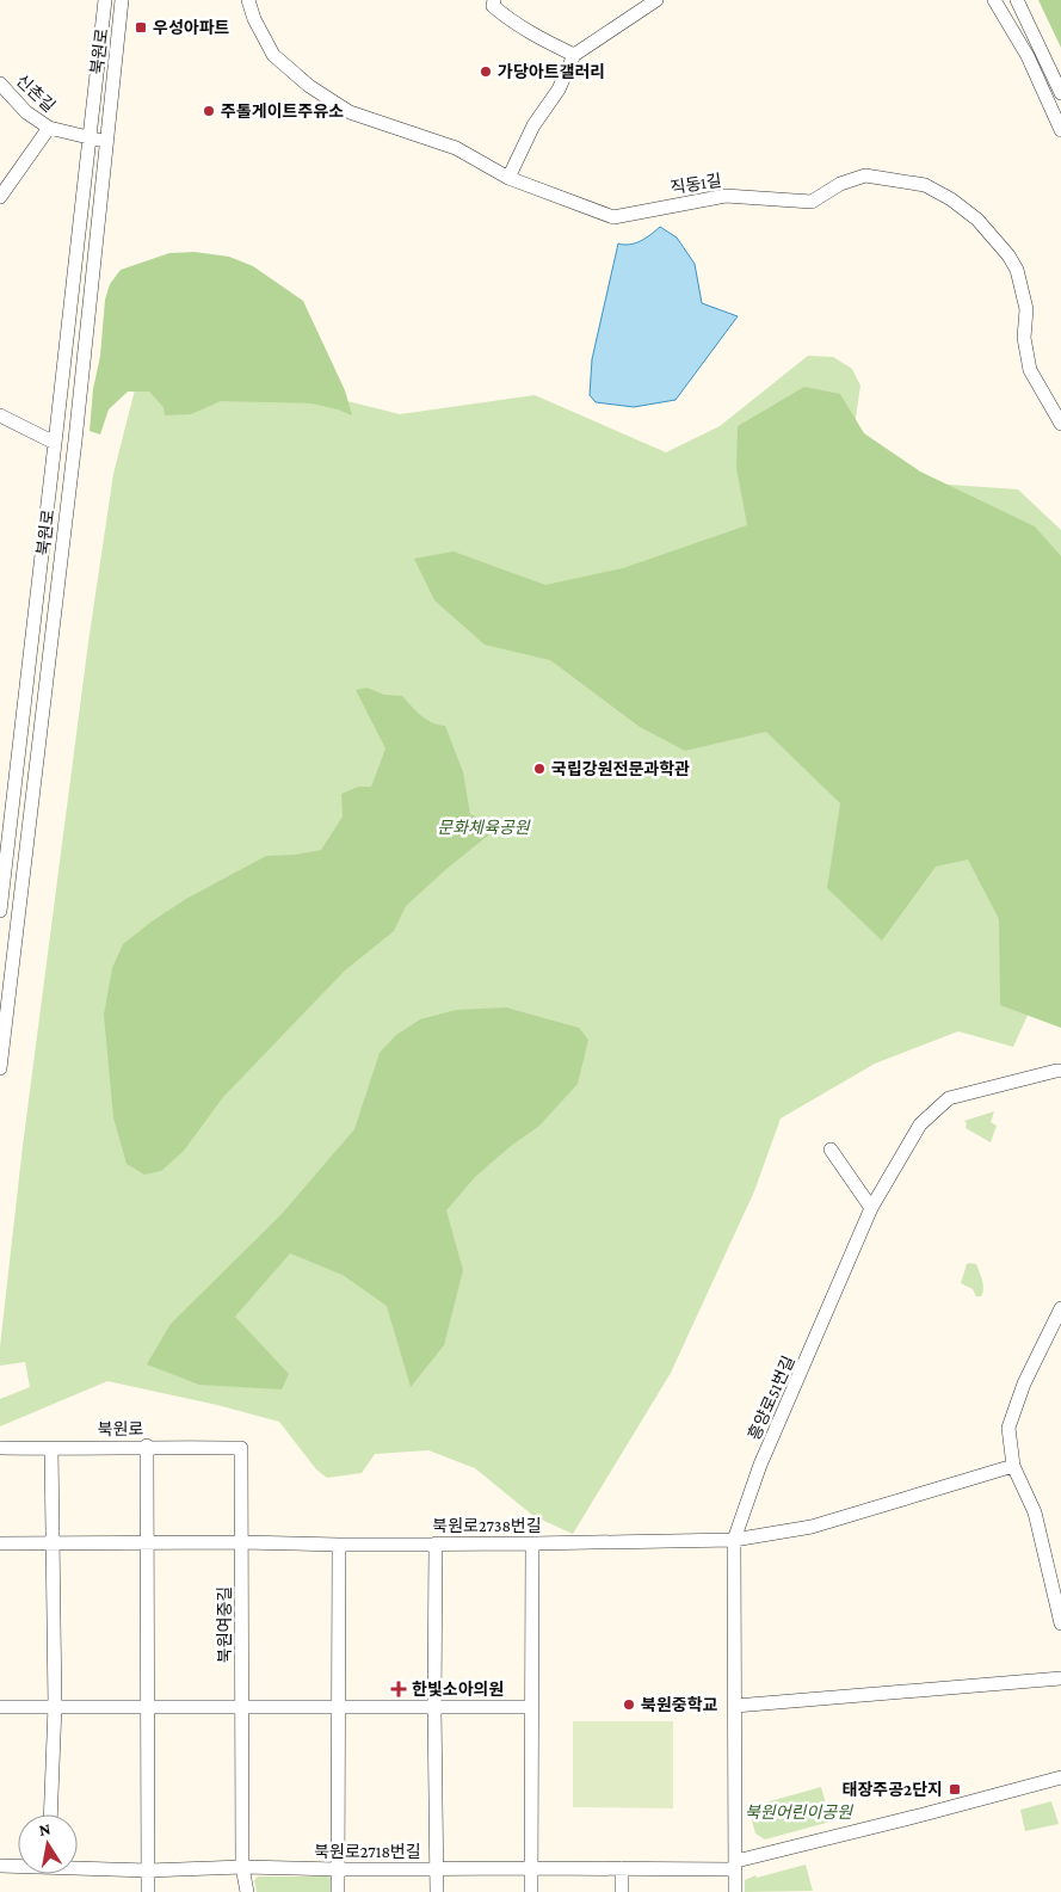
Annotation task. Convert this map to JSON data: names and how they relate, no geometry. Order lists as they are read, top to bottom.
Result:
{
  "streets": {
    "street": [
      "북원로",
      "신촌길",
      "직동1길",
      "흥양로51번길",
      "북원로2738번길",
      "북원여중길",
      "북원로2718번길"
    ]
  },
  "crossings": [
    ["북원로", "신촌길"],
    ["북원로", "북원로2738번길"],
    ["북원로", "북원여중길"],
    ["흥양로51번길", "북원로2738번길"],
    ["흥양로51번길", "북원로2718번길"],
    ["북원로2738번길", "북원여중길"],
    ["북원여중길", "북원로2718번길"]
  ],
  "parks": ["문화체육공원", "북원어린이공원"],
  "places": {
    "transit": ["우성아파트", "태장주공2단지"],
    "other": [
      "가당아트갤러리",
      "주톨게이트주유소",
      "국립강원전문과학관",
      "북원중학교"
    ],
    "health": ["한빛소아의원"]
  },
  "north": "top"
}
